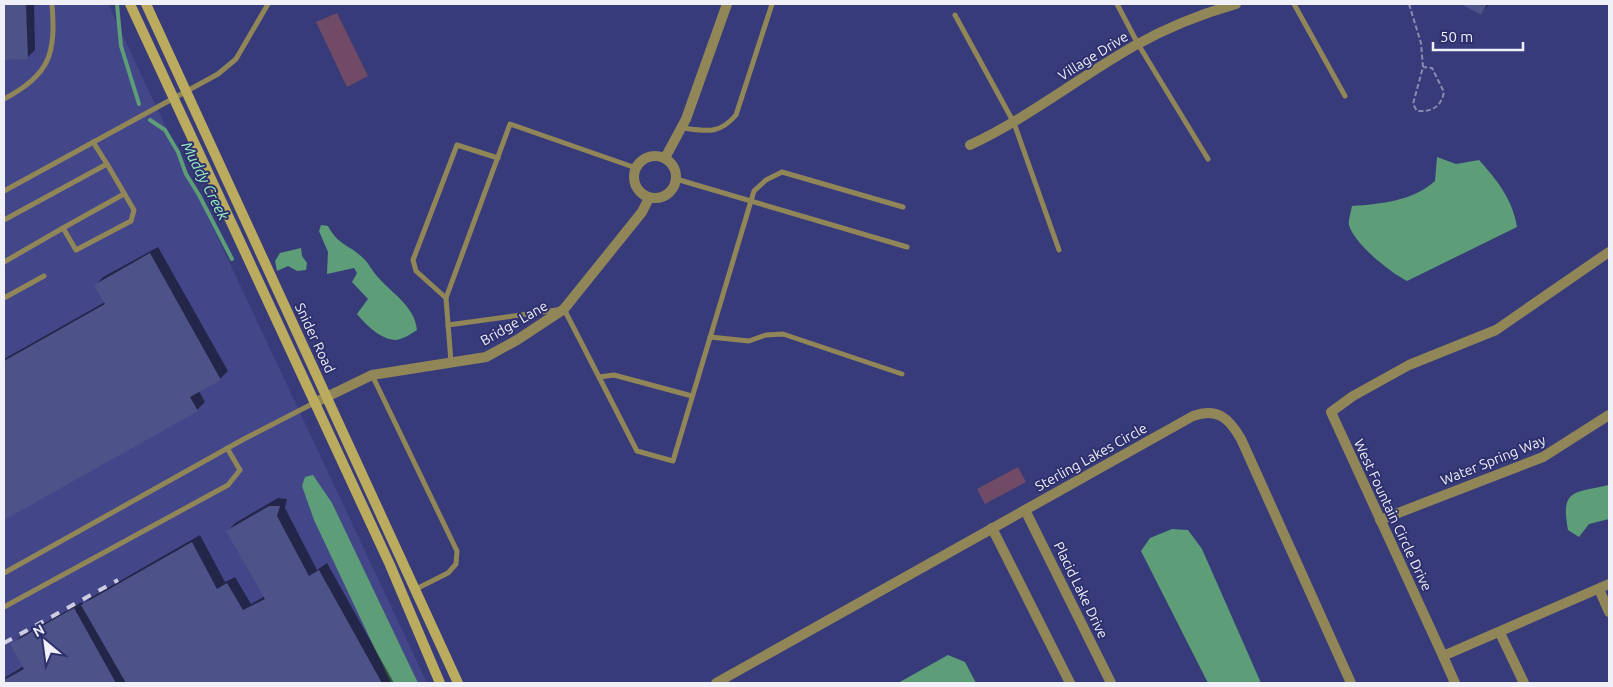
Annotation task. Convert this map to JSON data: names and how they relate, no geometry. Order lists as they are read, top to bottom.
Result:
{
  "streets": {
    "street": [
      "Village Drive",
      "Bridge Lane",
      "Snider Road",
      "Sterling Lakes Circle",
      "Water Spring Way",
      "West Fountain Circle Drive",
      "Placid Lake Drive"
    ]
  },
  "crossings": [
    ["Bridge Lane", "Snider Road"],
    ["Sterling Lakes Circle", "Placid Lake Drive"],
    ["Water Spring Way", "West Fountain Circle Drive"]
  ],
  "water": ["Muddy Creek"],
  "scale_bar": "50 m",
  "north": "top left"
}
